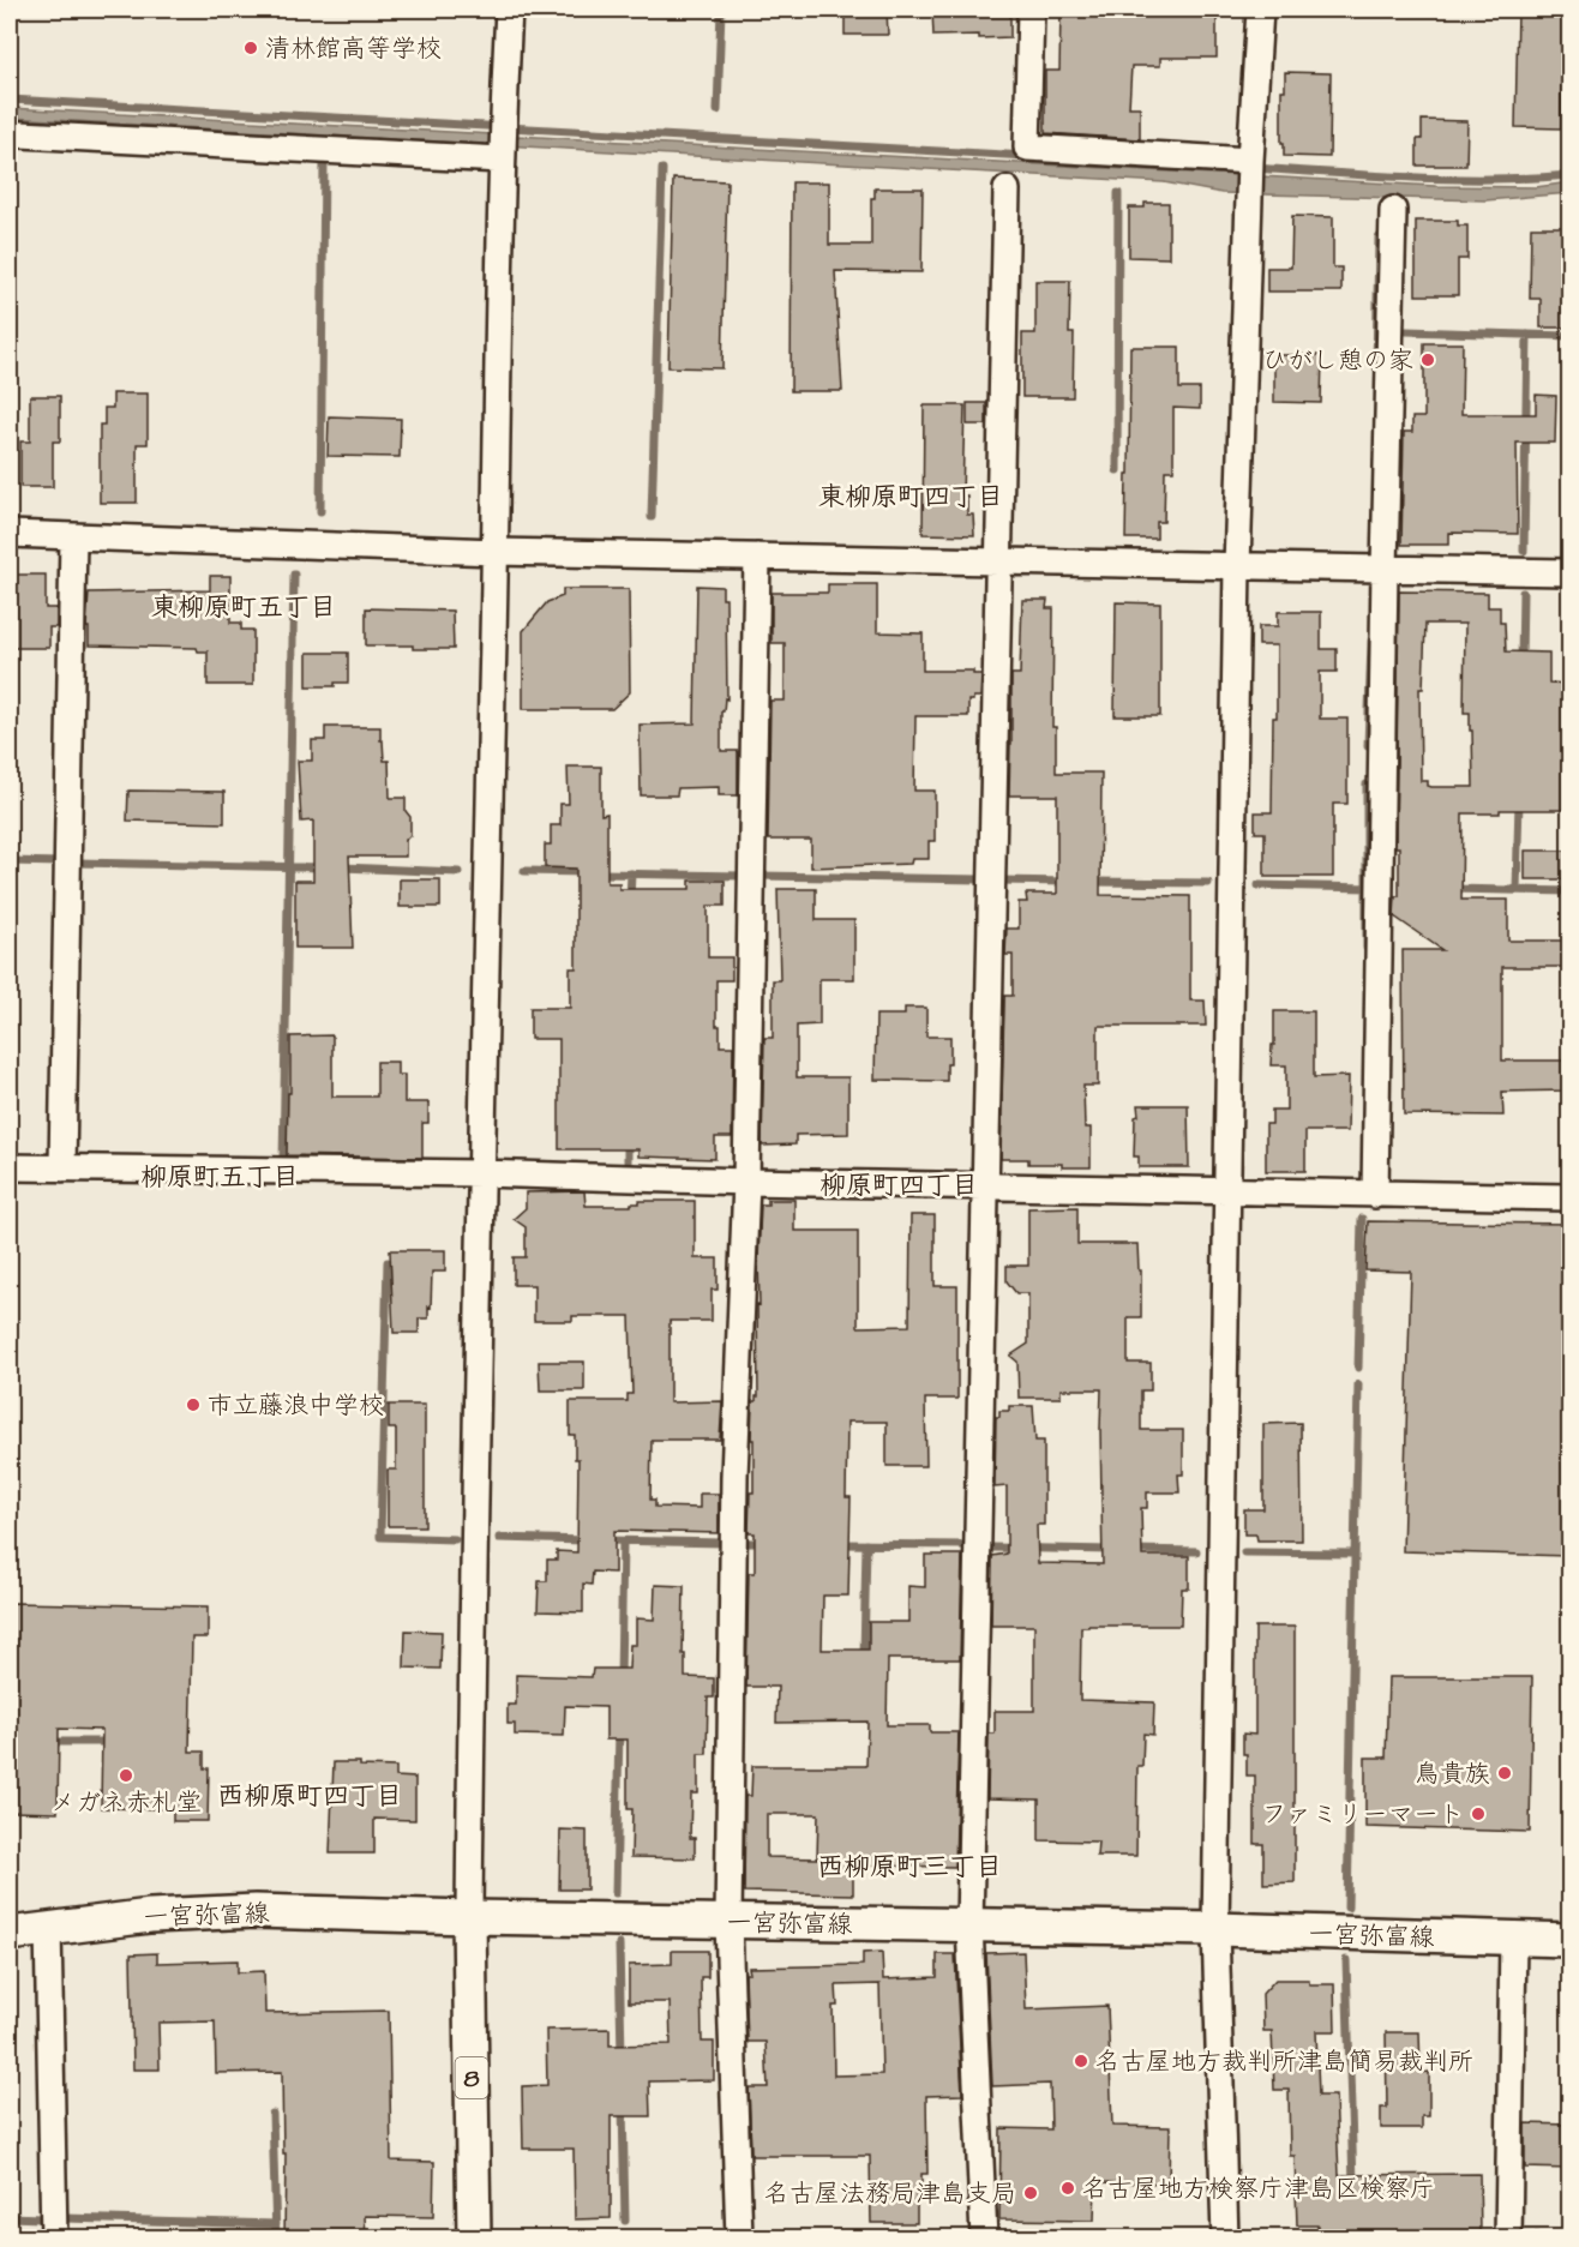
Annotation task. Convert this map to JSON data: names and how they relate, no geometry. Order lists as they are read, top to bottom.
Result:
{
  "streets": {
    "main road": ["一宮弥富線", "8"]
  },
  "crossings": [
    ["一宮弥富線", "8"]
  ],
  "districts": [
    "東柳原町四丁目",
    "東柳原町五丁目",
    "柳原町五丁目",
    "柳原町四丁目",
    "西柳原町四丁目",
    "西柳原町三丁目"
  ],
  "places": [
    "清林館高等学校",
    "ひがし憩の家",
    "市立藤浪中学校",
    "鳥貴族",
    "メガネ赤札堂",
    "ファミリーマート",
    "名古屋地方裁判所津島簡易裁判所",
    "名古屋地方検察庁津島区検察庁",
    "名古屋法務局津島支局"
  ]
}
